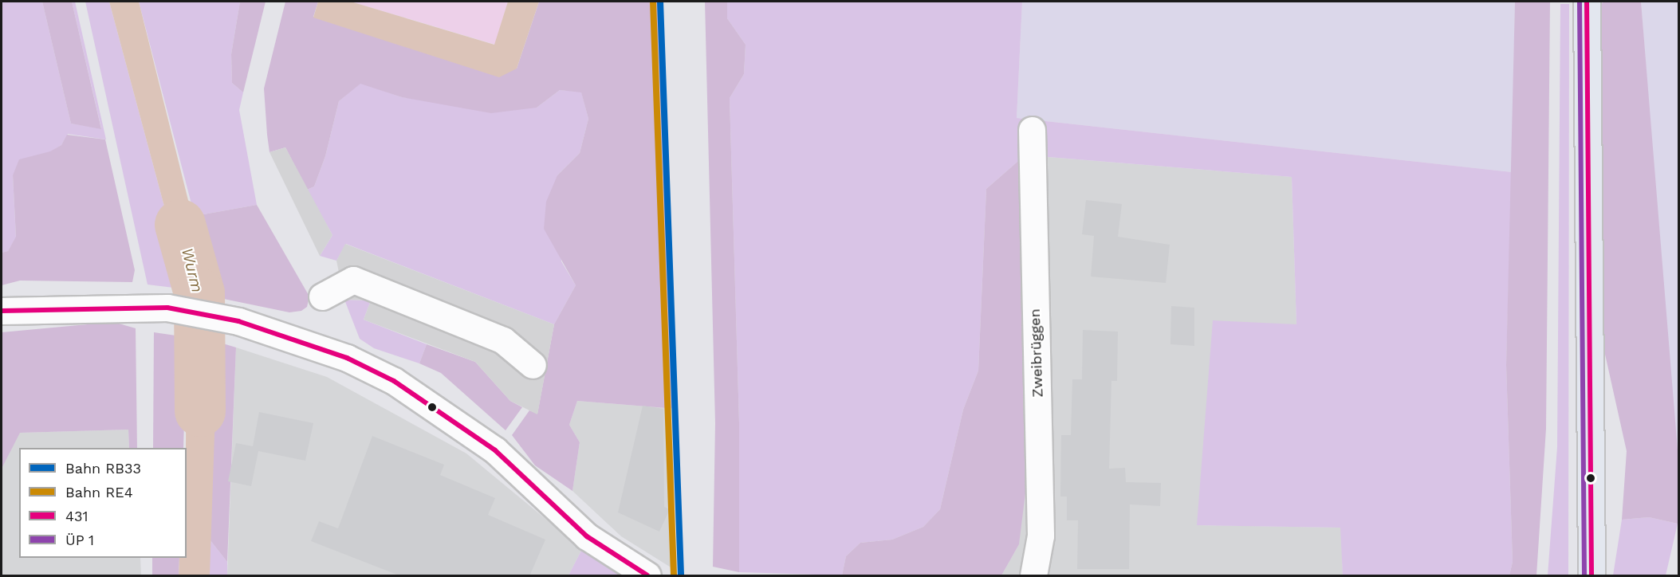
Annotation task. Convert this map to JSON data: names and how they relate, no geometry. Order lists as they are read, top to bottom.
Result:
{
  "streets": {
    "street": ["Zweibrüggen"]
  },
  "water": ["Wurm"],
  "lines": ["rail line RB33", "rail line RE4", "transit line 431"],
  "legend": [
    "Bahn RB33",
    "Bahn RE4",
    "431",
    "ÜP 1"
  ]
}
